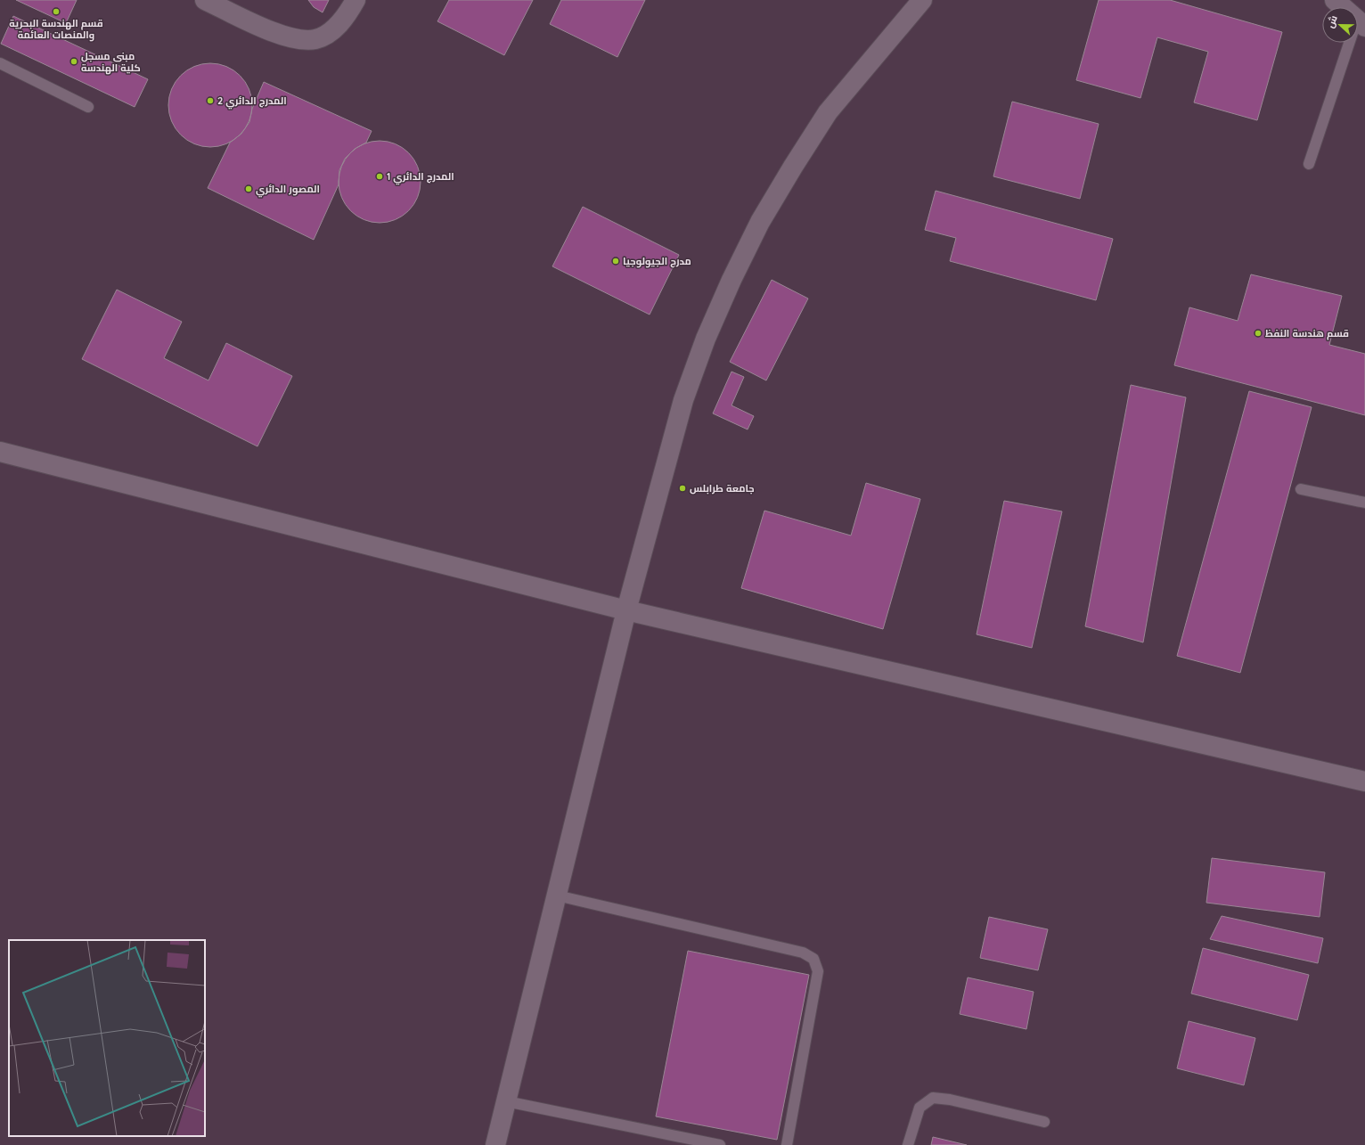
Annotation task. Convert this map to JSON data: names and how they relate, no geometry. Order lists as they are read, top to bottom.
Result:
{
  "places": [
    "قسم الهندسة البحرية والمنصات العائمة",
    "مبنى مسجل كلية الهندسة",
    "المدرج الدائري 2",
    "المدرج الدائري 1",
    "المصور الدائري",
    "مدرج الجيولوجيا",
    "قسم هندسة النفظ",
    "جامعة طرابلس"
  ],
  "north": "left"
}
